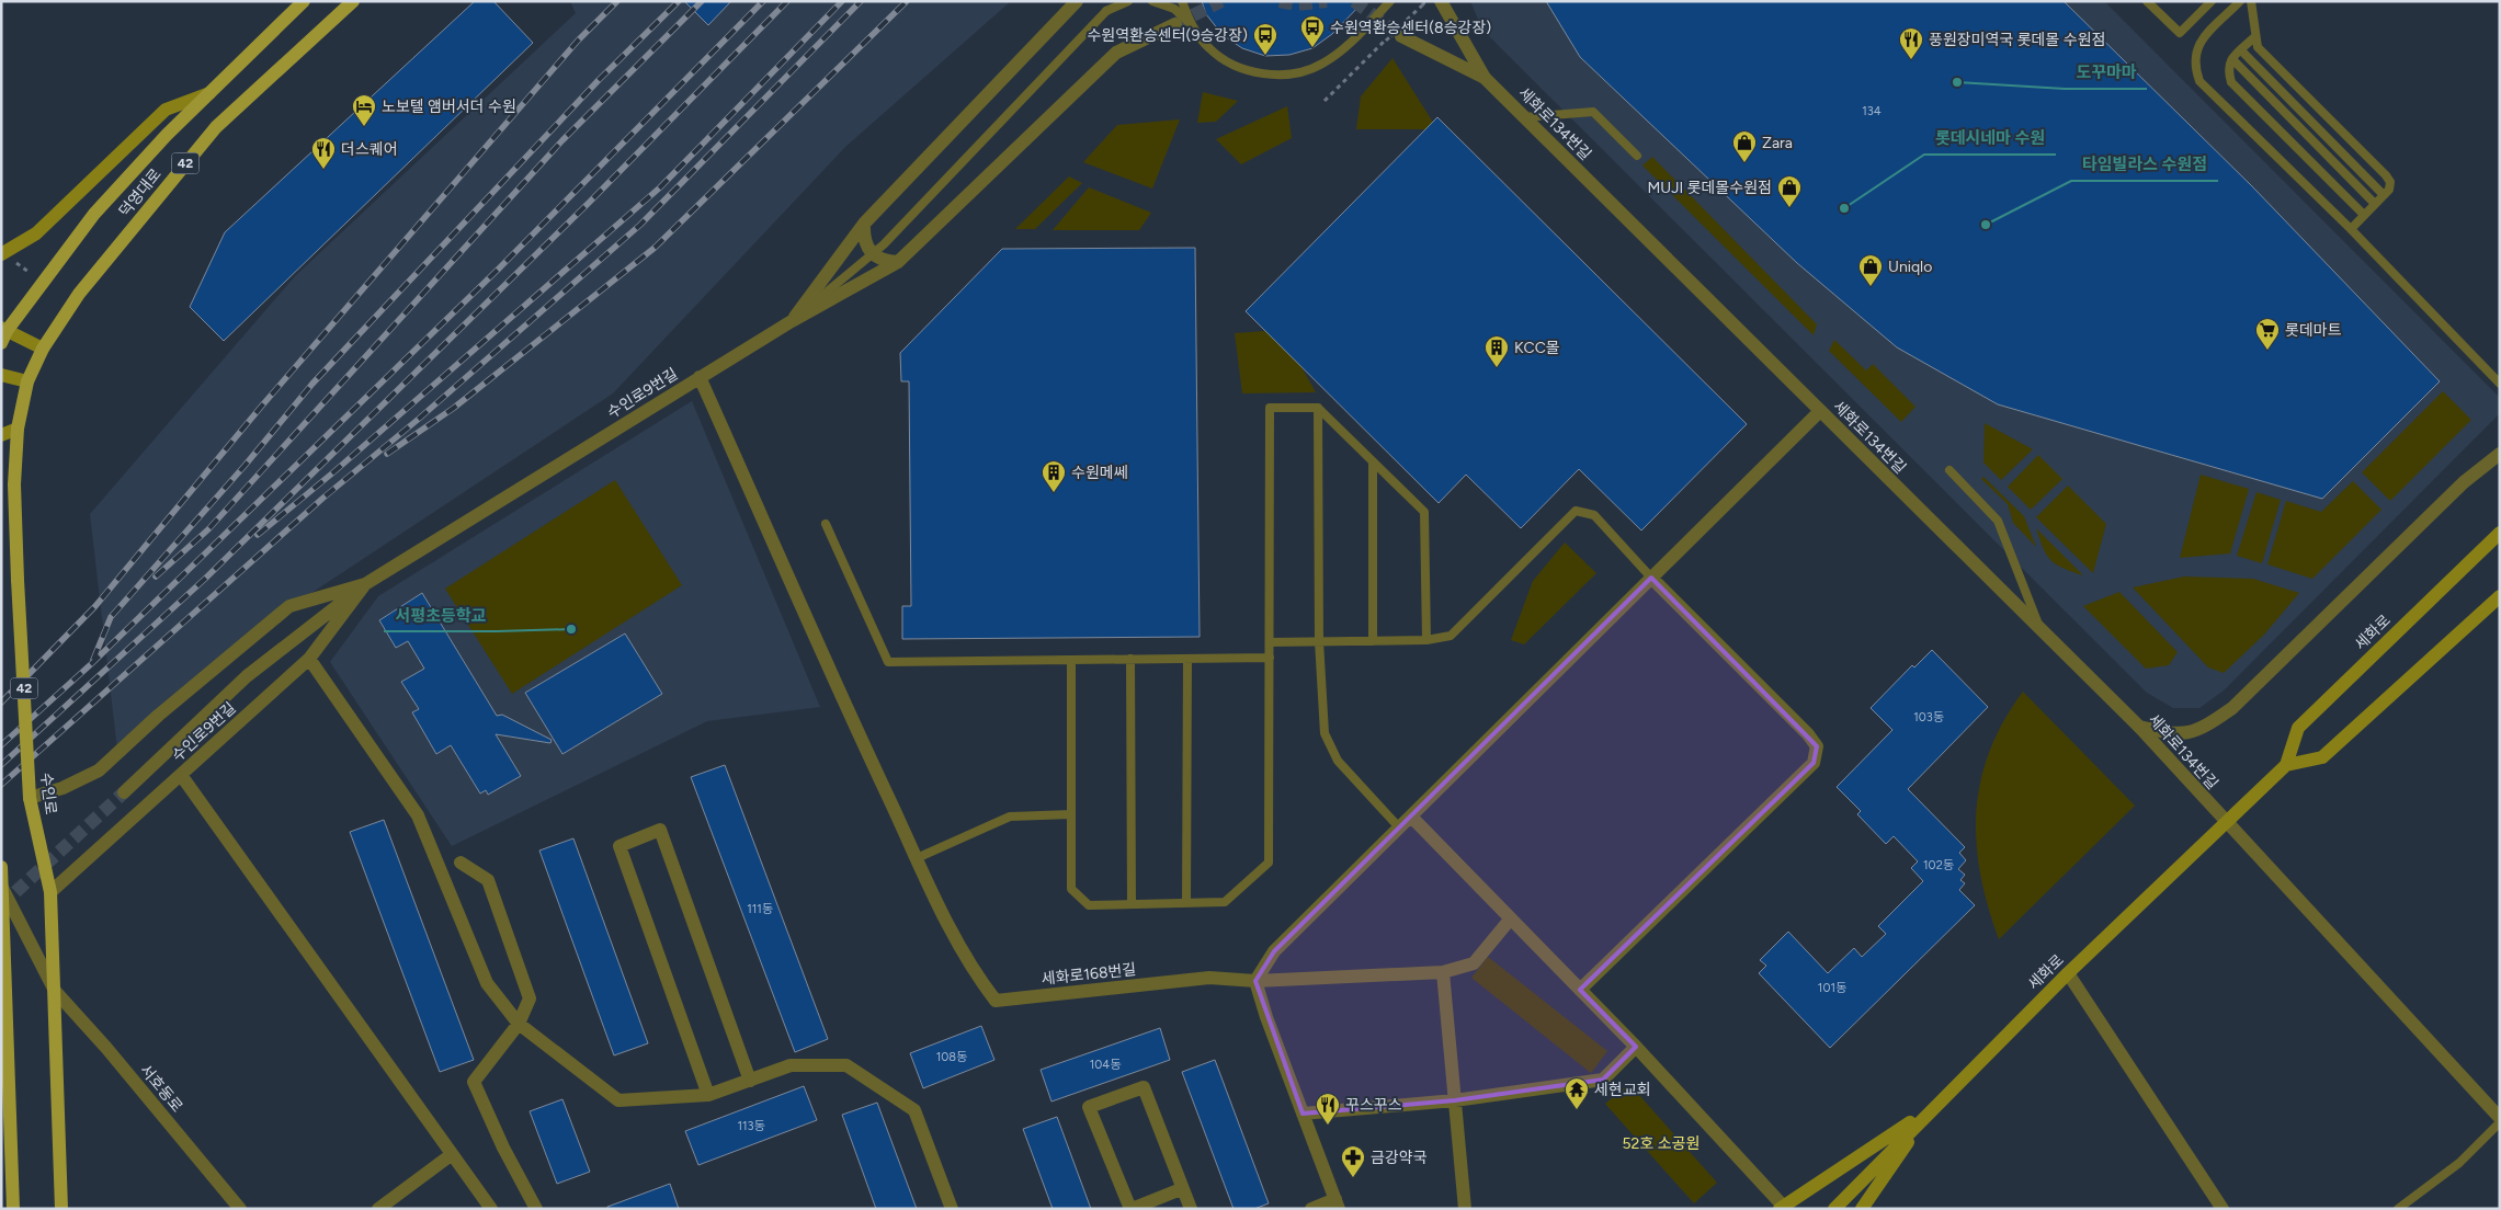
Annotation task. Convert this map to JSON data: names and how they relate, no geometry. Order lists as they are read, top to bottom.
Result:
{
  "streets": {
    "main road": [
      "42",
      "덕영대로",
      "세화로",
      "수인로"
    ],
    "street": [
      "세화로134번길",
      "수인로9번길",
      "세화로168번길",
      "서호동로"
    ]
  },
  "crossings": [
    ["세화로134번길", "세화로"],
    ["덕영대로", "수인로"],
    ["수인로9번길", "수인로"],
    ["수인로9번길", "세화로168번길"],
    ["수인로", "서호동로"]
  ],
  "parks": ["52호 소공원"],
  "places": {
    "bus stop": ["수원역환승센터(8승강장)", "수원역환승센터(9승강장)"],
    "restaurant": ["풍원장미역국 롯데몰 수원점", "더스퀘어", "꾸스꾸스"],
    "other": [
      "도꾸마마",
      "롯데시네마 수원",
      "타임빌라스 수원점",
      "서평초등학교"
    ],
    "hotel": ["노보텔 앰버서더 수원"],
    "shop": ["Zara", "MUJI 롯데몰수원점", "Uniqlo"],
    "supermarket": ["롯데마트"],
    "building": ["KCC몰", "수원메쎄"],
    "temple": ["세현교회"],
    "pharmacy": ["금강약국"]
  },
  "house_numbers": [
    "134",
    "103동",
    "102동",
    "111동",
    "101동",
    "108동",
    "104동",
    "113동"
  ]
}
